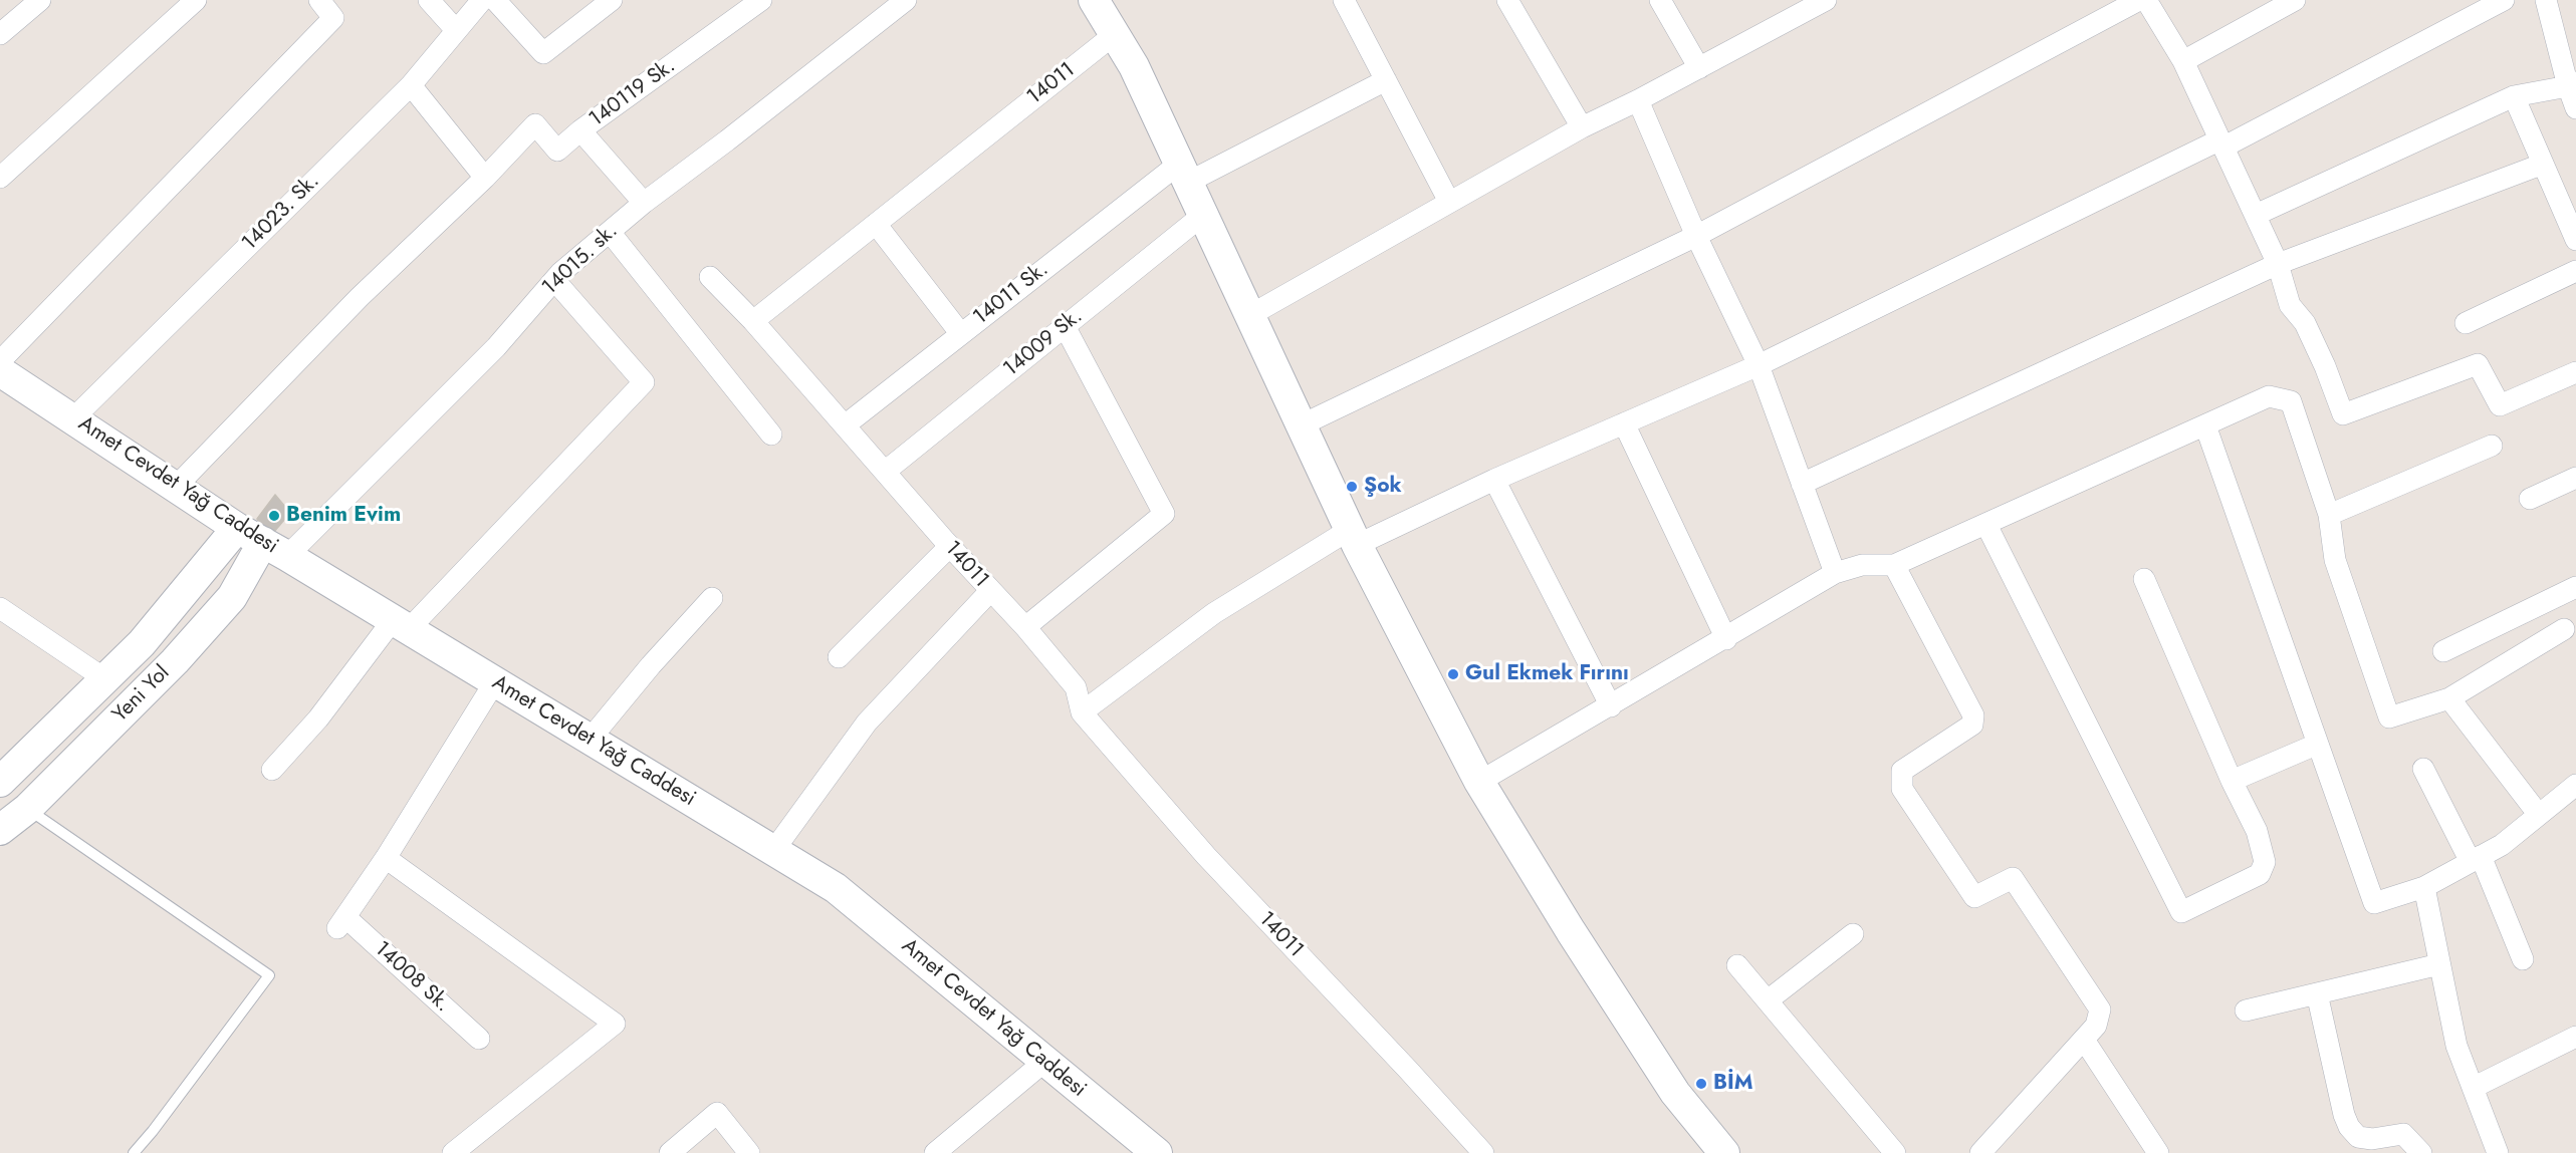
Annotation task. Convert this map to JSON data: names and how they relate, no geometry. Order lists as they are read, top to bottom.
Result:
{
  "streets": {
    "main road": ["Amet Cevdet Yağ Caddesi", "Yeni Yol"],
    "street": [
      "14011",
      "140119 Sk.",
      "14023. Sk.",
      "14015. sk.",
      "14011 Sk.",
      "14009 Sk.",
      "14008 Sk."
    ]
  },
  "crossings": [
    ["14011", "14011 Sk."],
    ["14011", "14009 Sk."],
    ["140119 Sk.", "14015. sk."],
    ["14023. Sk.", "Amet Cevdet Yağ Caddesi"],
    ["14015. sk.", "Amet Cevdet Yağ Caddesi"],
    ["14015. sk.", "Yeni Yol"],
    ["Amet Cevdet Yağ Caddesi", "Yeni Yol"]
  ],
  "places": [
    "Şok",
    "Benim Evim",
    "Gul Ekmek Fırını",
    "BİM"
  ]
}
